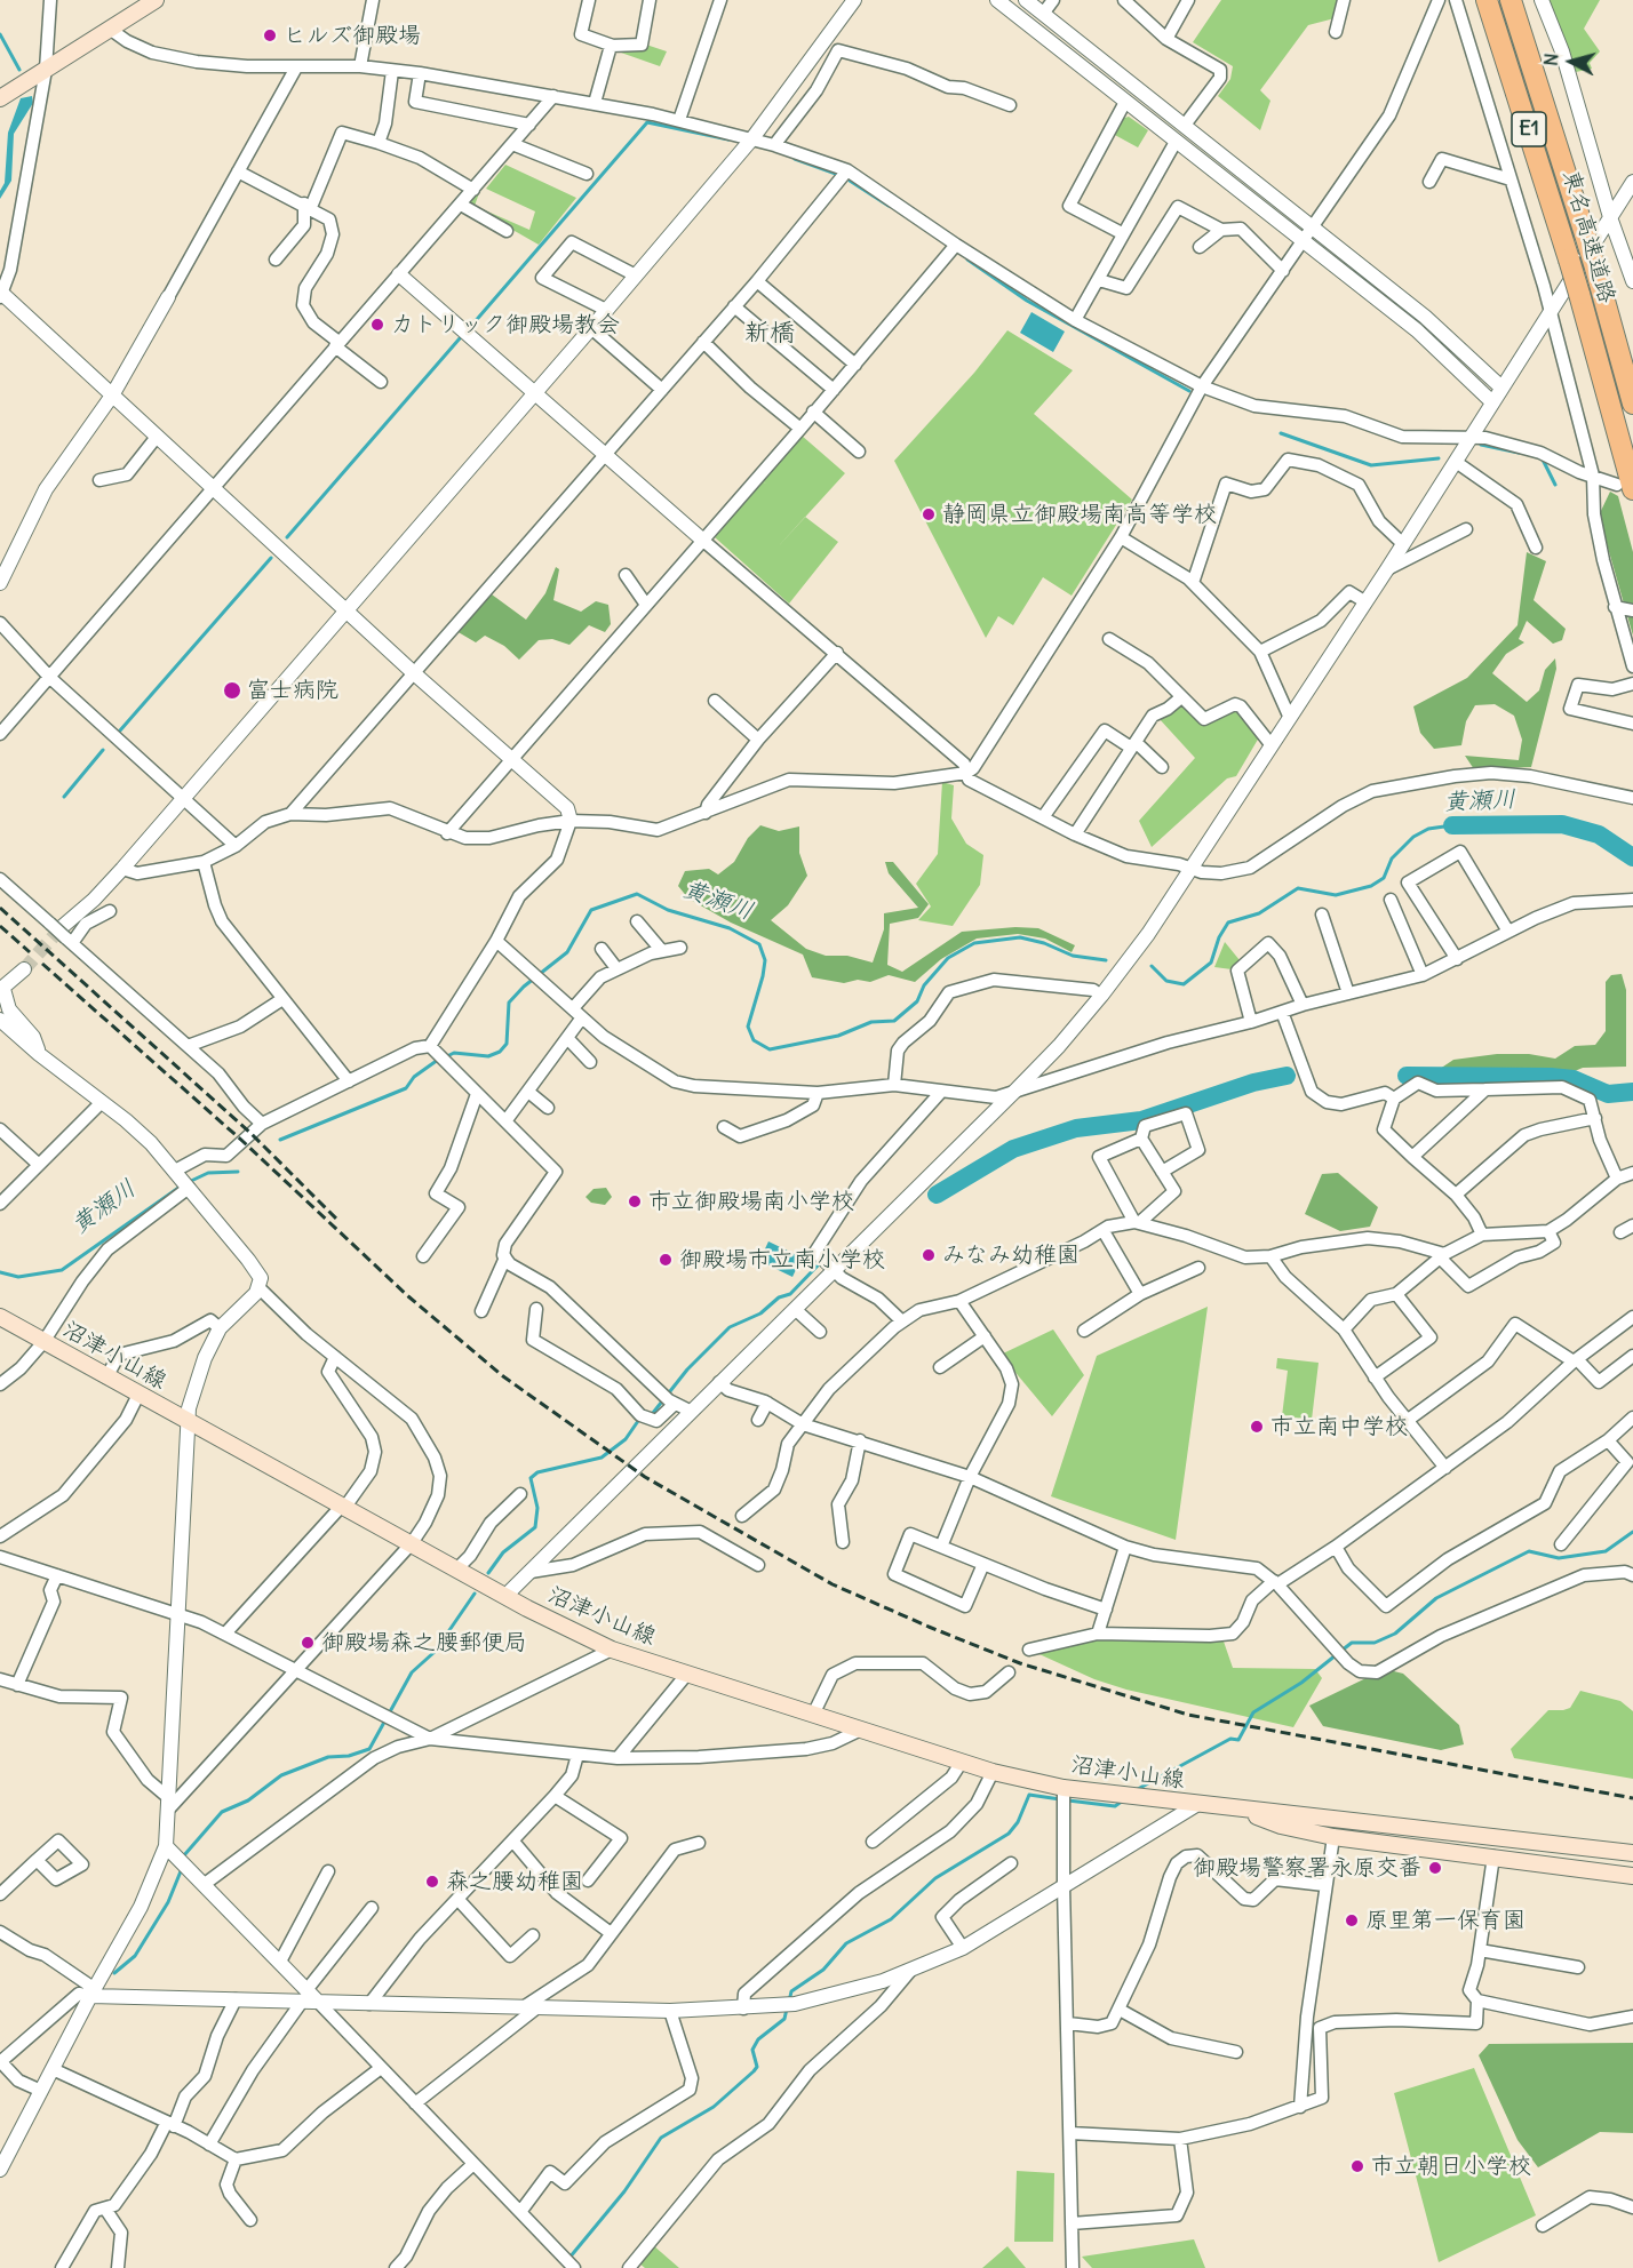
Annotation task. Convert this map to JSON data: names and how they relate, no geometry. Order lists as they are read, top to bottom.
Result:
{
  "streets": {
    "highway": ["E1", "東名高速道路"],
    "main road": ["沼津小山線"]
  },
  "districts": ["新橋"],
  "water": ["黄瀬川"],
  "places": [
    "ヒルズ御殿場",
    "カトリック御殿場教会",
    "静岡県立御殿場南高等学校",
    "富士病院",
    "市立御殿場南小学校",
    "みなみ幼稚園",
    "御殿場市立南小学校",
    "市立南中学校",
    "御殿場森之腰郵便局",
    "御殿場警察署永原交番",
    "森之腰幼稚園",
    "原里第一保育園",
    "市立朝日小学校"
  ],
  "north": "left"
}
